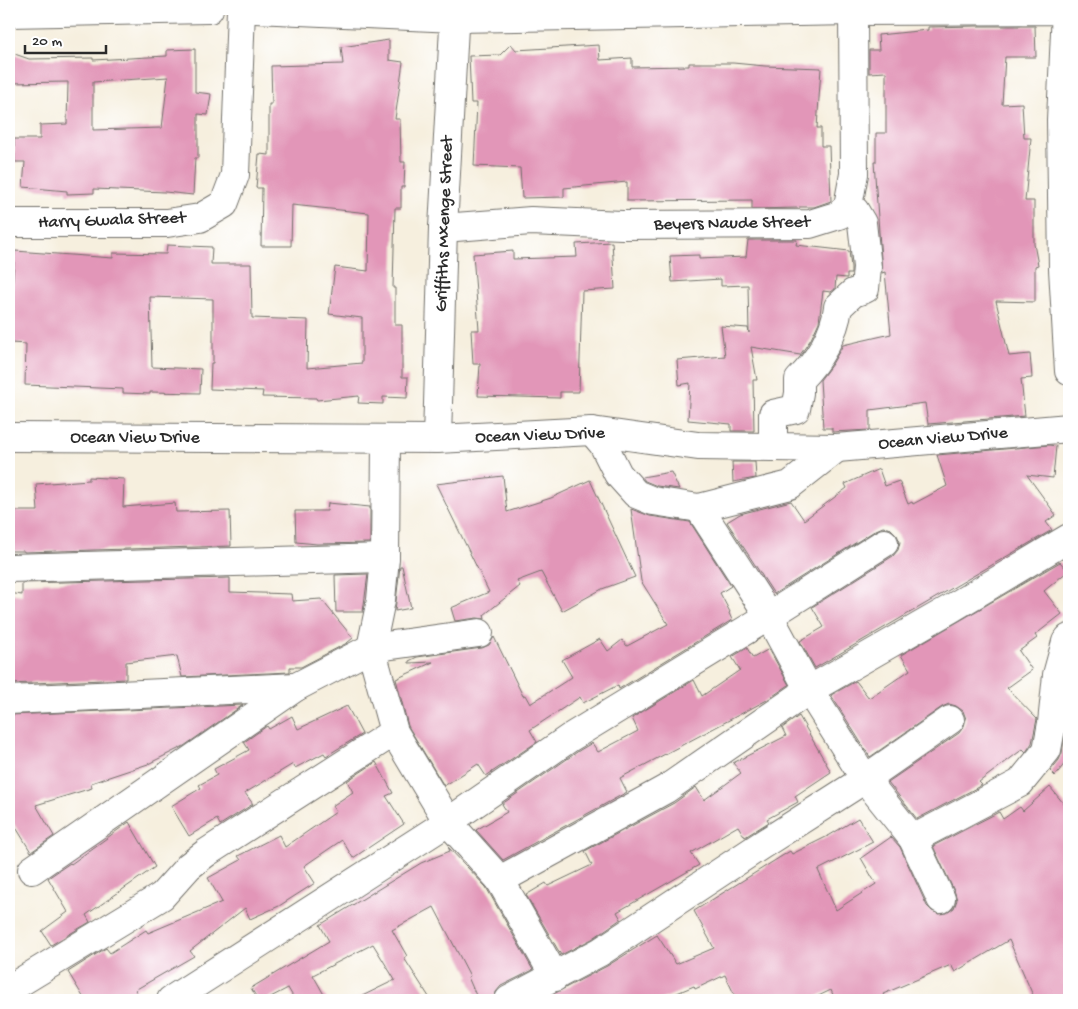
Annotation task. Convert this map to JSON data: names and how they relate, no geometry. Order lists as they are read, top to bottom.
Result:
{
  "streets": {
    "street": [
      "Harry Gwala Street",
      "Griffiths Mxenge Street",
      "Beyers Naude Street",
      "Ocean View Drive"
    ]
  },
  "crossings": [
    ["Griffiths Mxenge Street", "Beyers Naude Street"],
    ["Griffiths Mxenge Street", "Ocean View Drive"]
  ],
  "scale_bar": "20 m"
}
